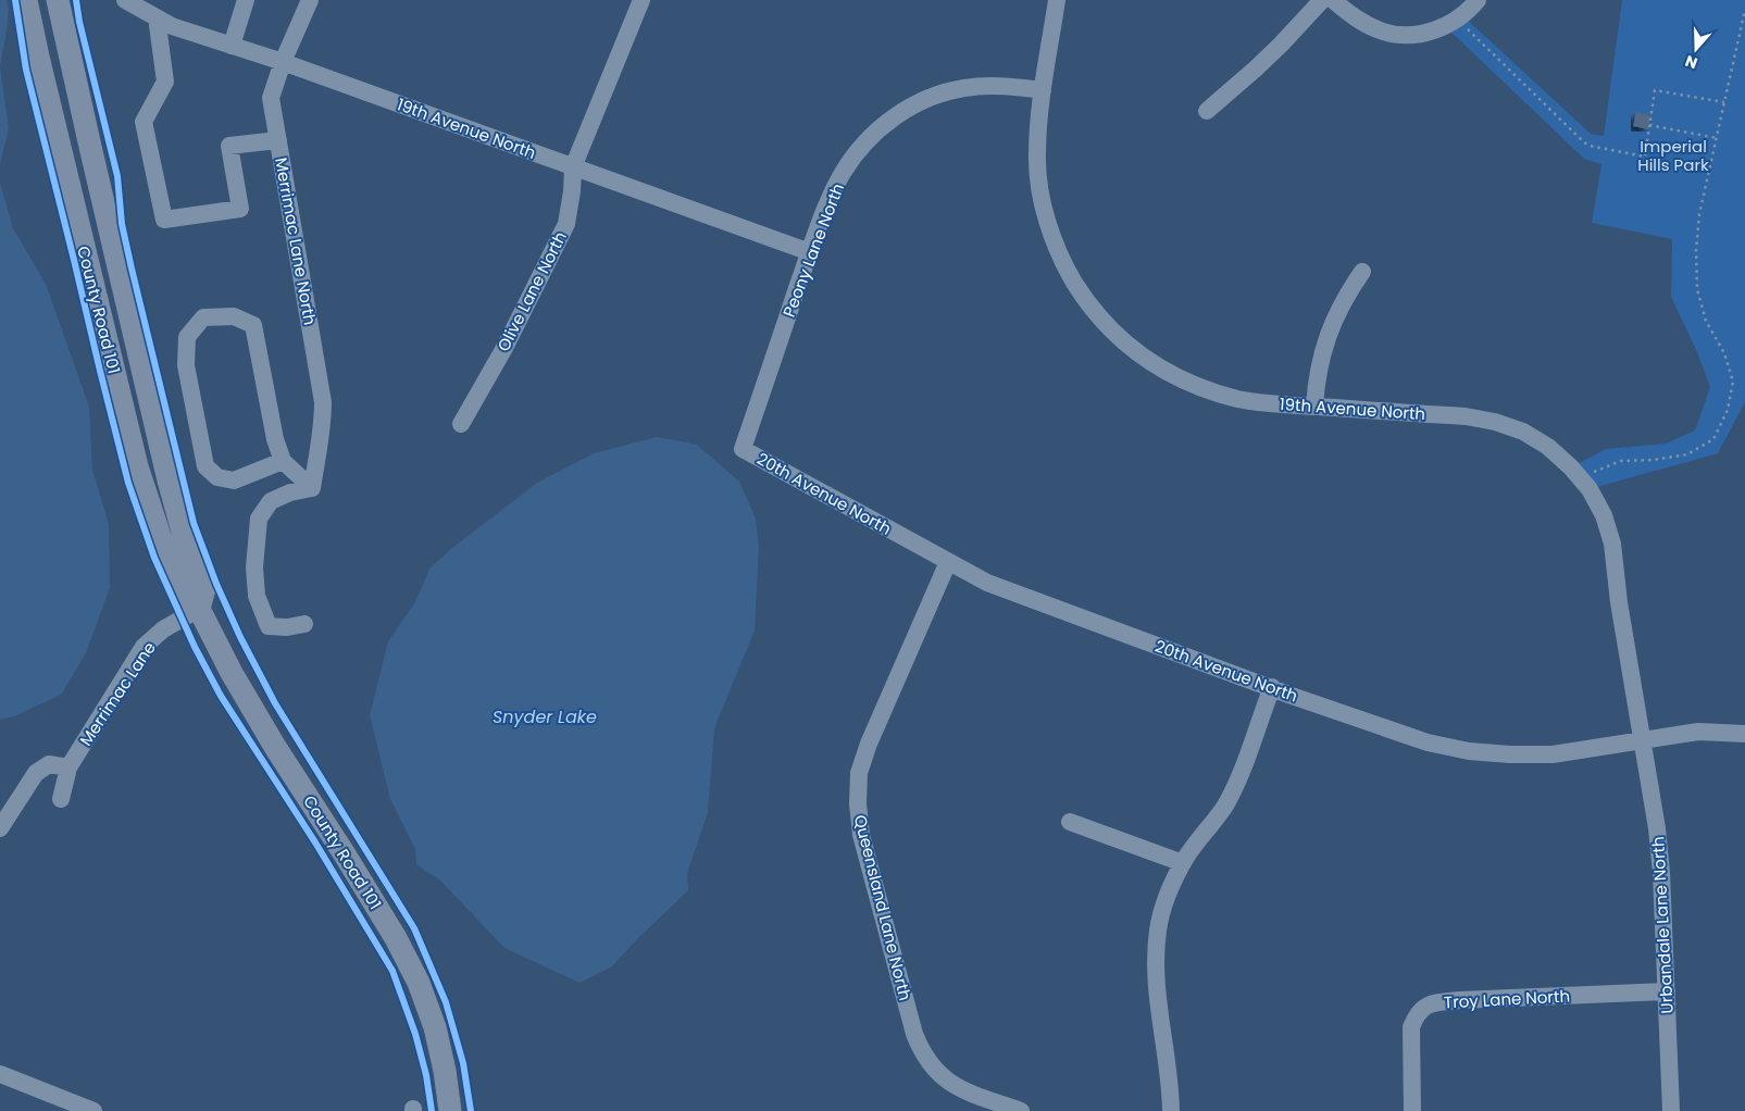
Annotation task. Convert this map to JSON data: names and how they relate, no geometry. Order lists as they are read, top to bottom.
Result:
{
  "streets": {
    "main road": ["County Road 101"],
    "street": [
      "19th Avenue North",
      "Merrimac Lane North",
      "Peony Lane North",
      "Olive Lane North",
      "20th Avenue North",
      "Merrimac Lane",
      "Queensland Lane North",
      "Urbandale Lane North",
      "Troy Lane North"
    ]
  },
  "crossings": [
    ["19th Avenue North", "Merrimac Lane North"],
    ["19th Avenue North", "Peony Lane North"],
    ["19th Avenue North", "Olive Lane North"],
    ["19th Avenue North", "20th Avenue North"],
    ["19th Avenue North", "Urbandale Lane North"],
    ["Peony Lane North", "20th Avenue North"],
    ["County Road 101", "Merrimac Lane"],
    ["20th Avenue North", "Queensland Lane North"],
    ["20th Avenue North", "Urbandale Lane North"],
    ["Urbandale Lane North", "Troy Lane North"]
  ],
  "water": ["Snyder Lake"],
  "parks": ["Imperial Hills Park"],
  "north": "bottom"
}
